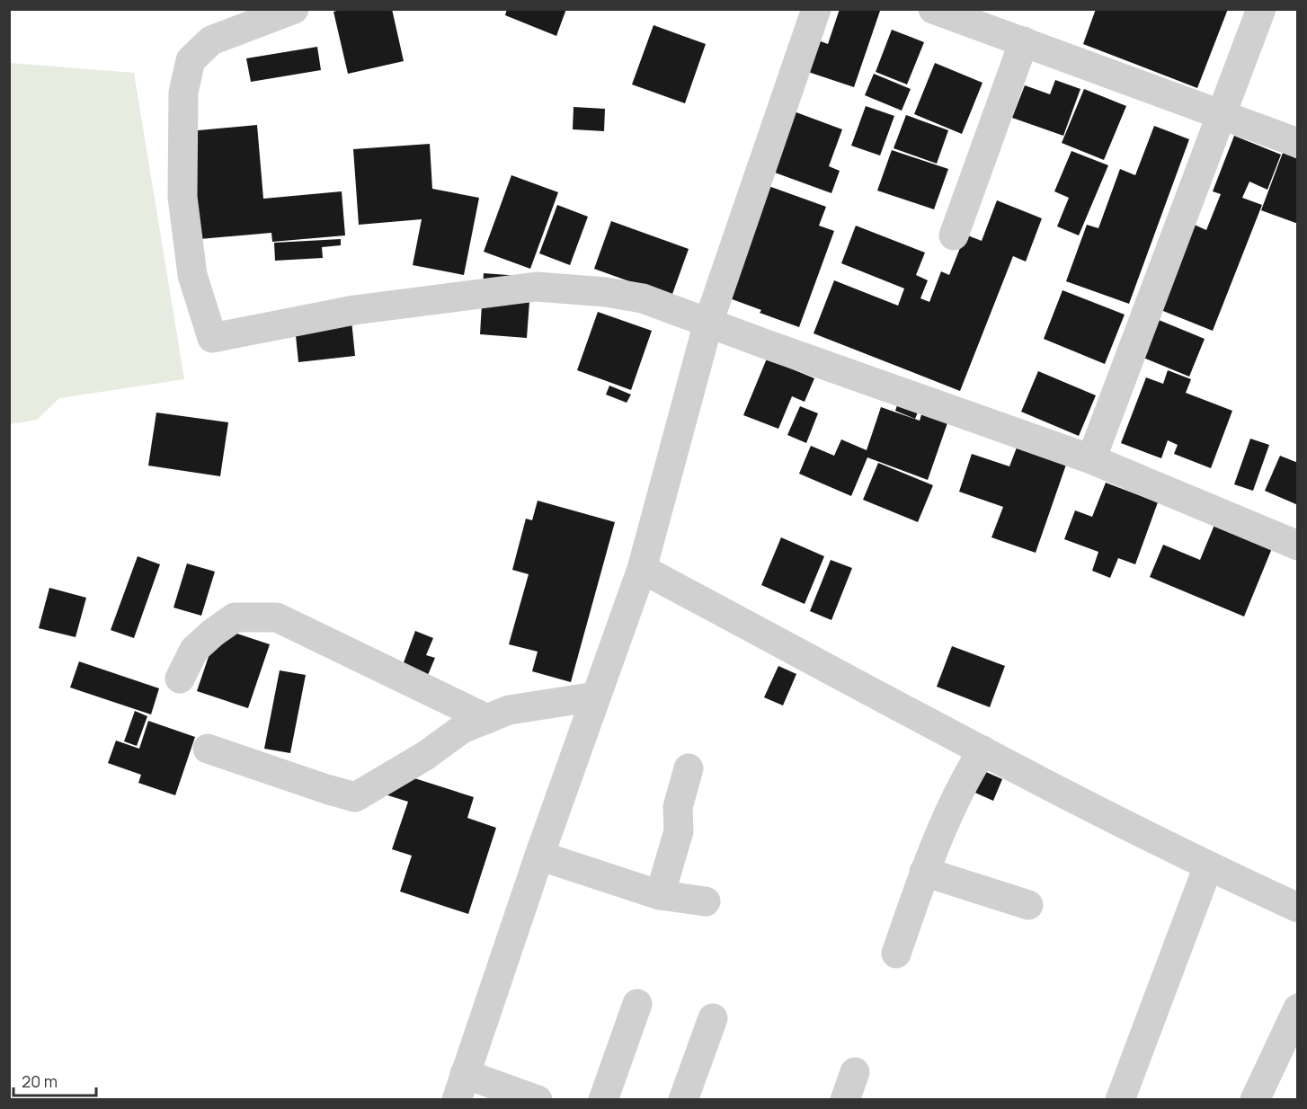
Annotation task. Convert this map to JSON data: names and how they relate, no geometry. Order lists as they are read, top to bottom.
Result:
{
  "scale_bar": "20 m"
}
